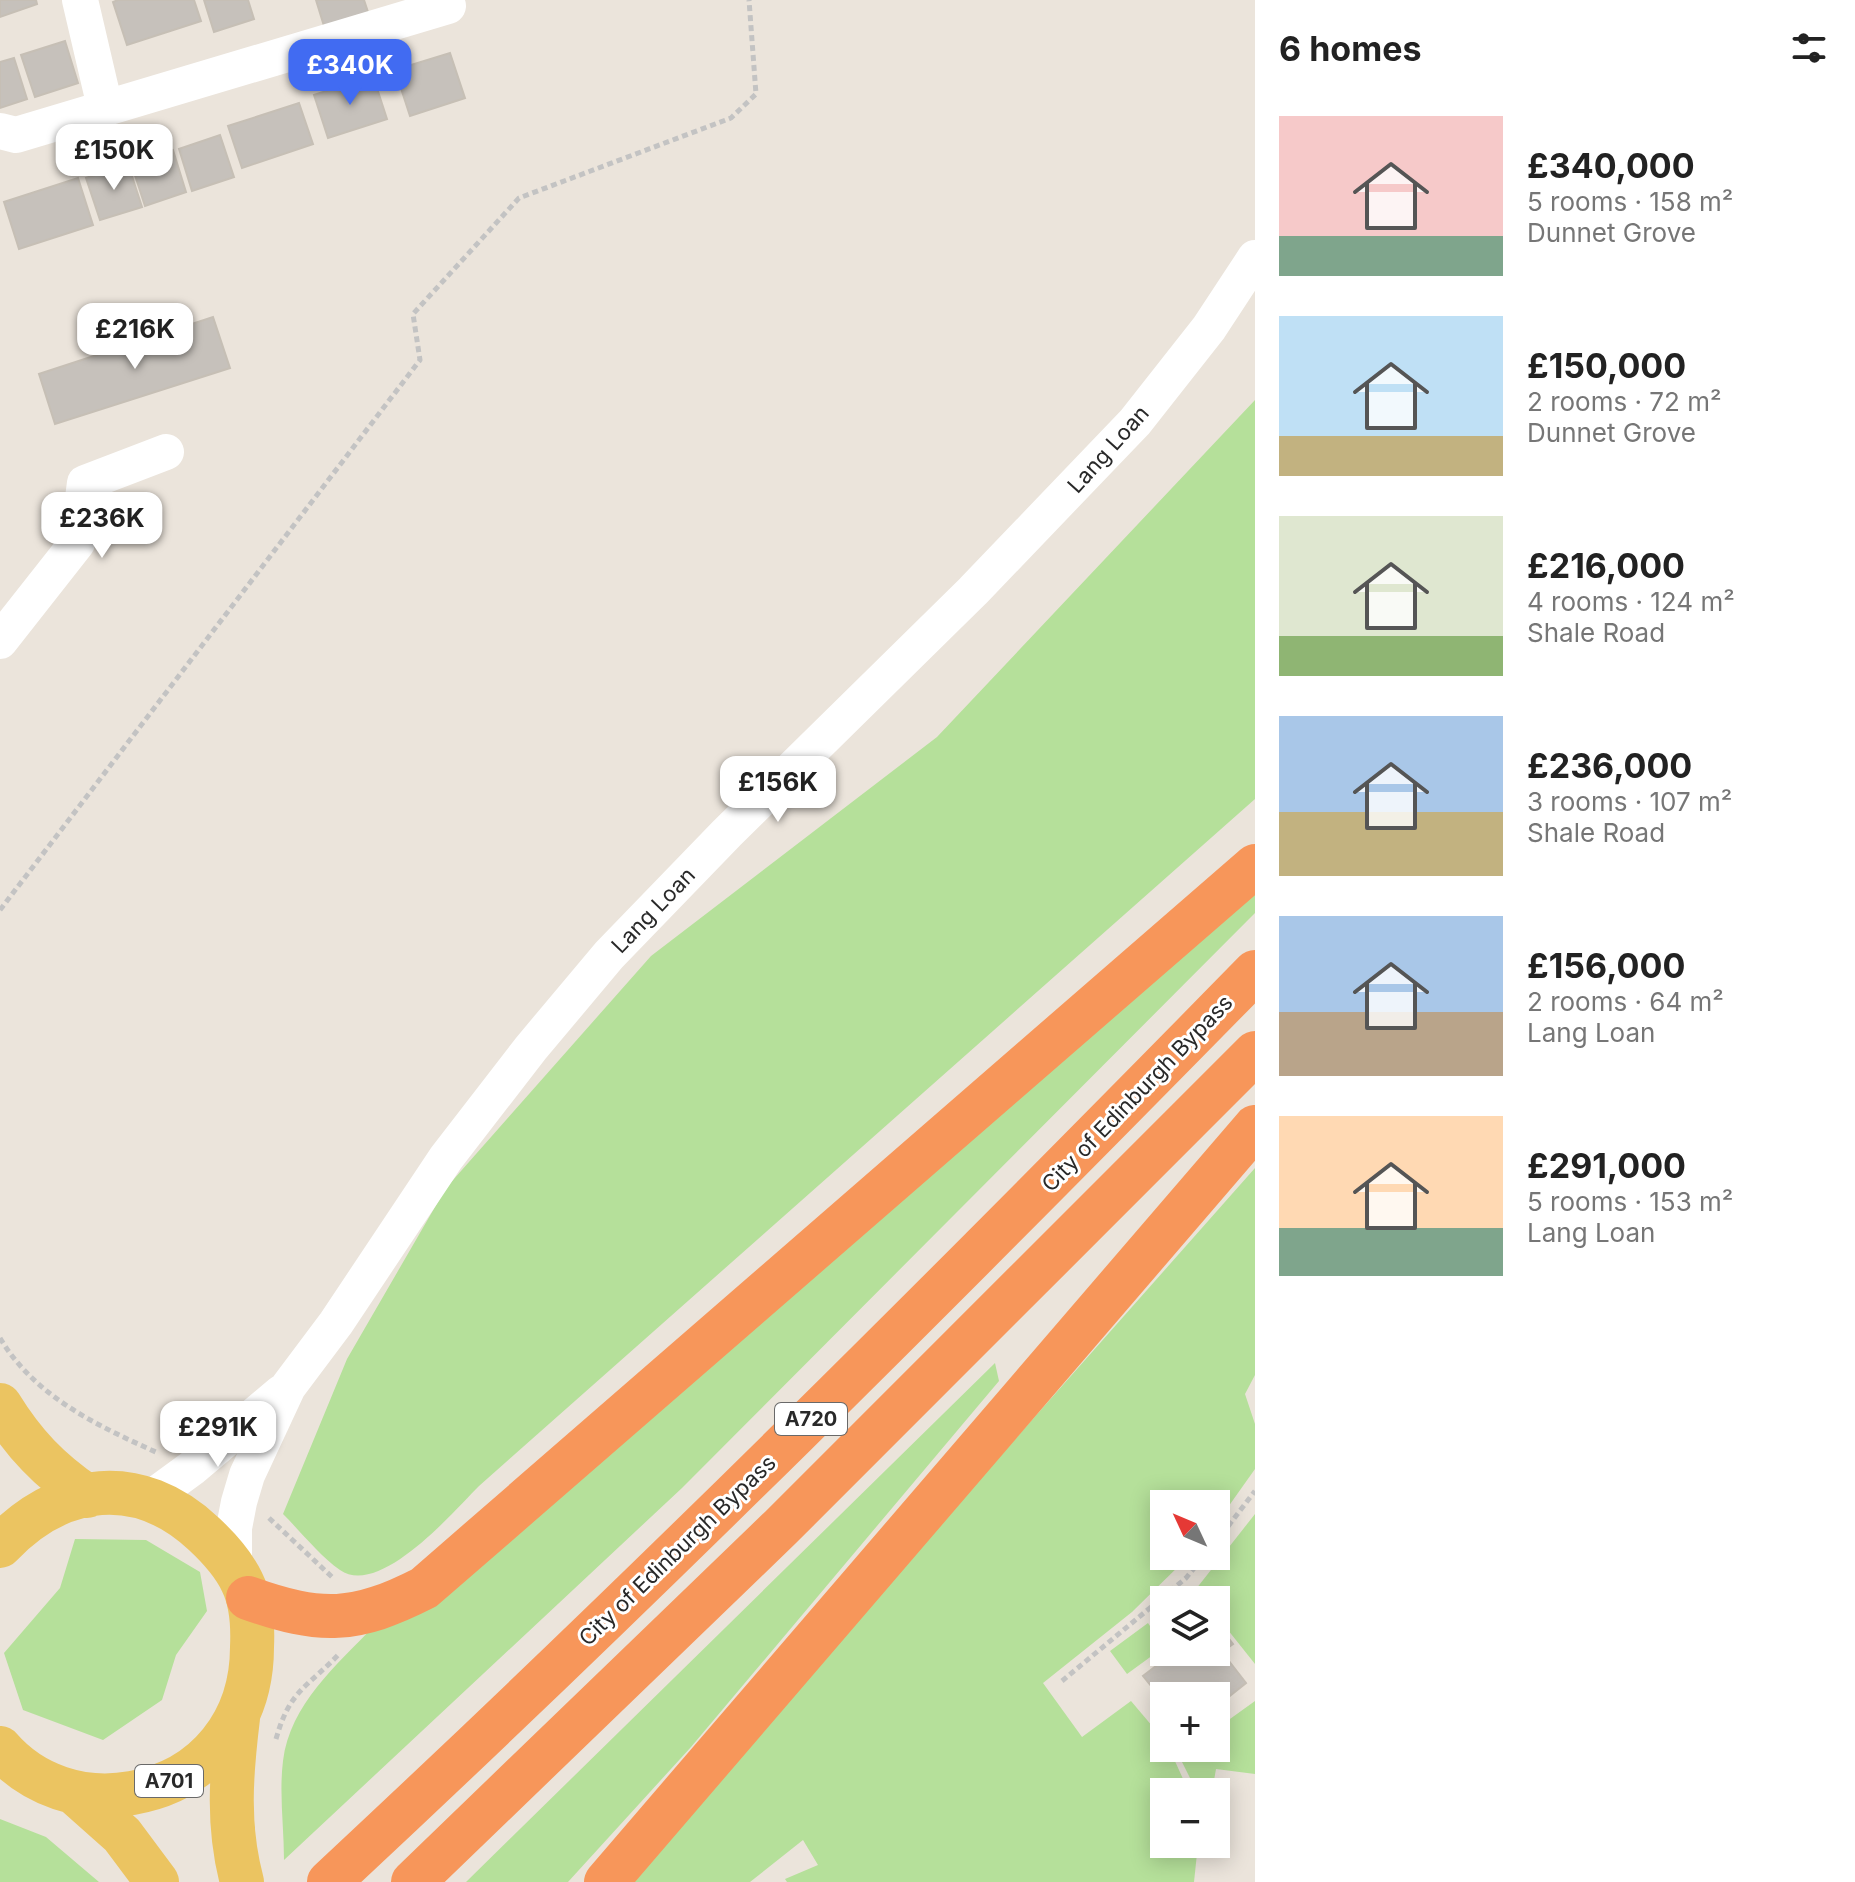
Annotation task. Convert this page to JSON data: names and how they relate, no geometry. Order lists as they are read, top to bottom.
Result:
{
  "streets": {
    "highway": ["City of Edinburgh Bypass", "A720"],
    "main road": ["A701"],
    "street": ["Lang Loan"]
  },
  "crossings": [
    ["Lang Loan", "A701"]
  ],
  "north": "top left",
  "page": {
    "heading": "6 homes",
    "price": [
      "£340K",
      "£150K",
      "£216K",
      "£236K",
      "£156K",
      "£291K"
    ],
    "list": [
      {
        "name": "£340,000",
        "note": "5 rooms · 158 m² · Dunnet Grove"
      },
      {
        "name": "£150,000",
        "note": "2 rooms · 72 m² · Dunnet Grove"
      },
      {
        "name": "£216,000",
        "note": "4 rooms · 124 m² · Shale Road"
      },
      {
        "name": "£236,000",
        "note": "3 rooms · 107 m² · Shale Road"
      },
      {
        "name": "£156,000",
        "note": "2 rooms · 64 m² · Lang Loan"
      },
      {
        "name": "£291,000",
        "note": "5 rooms · 153 m² · Lang Loan"
      }
    ],
    "map_buttons": ["+", "−"]
  }
}
